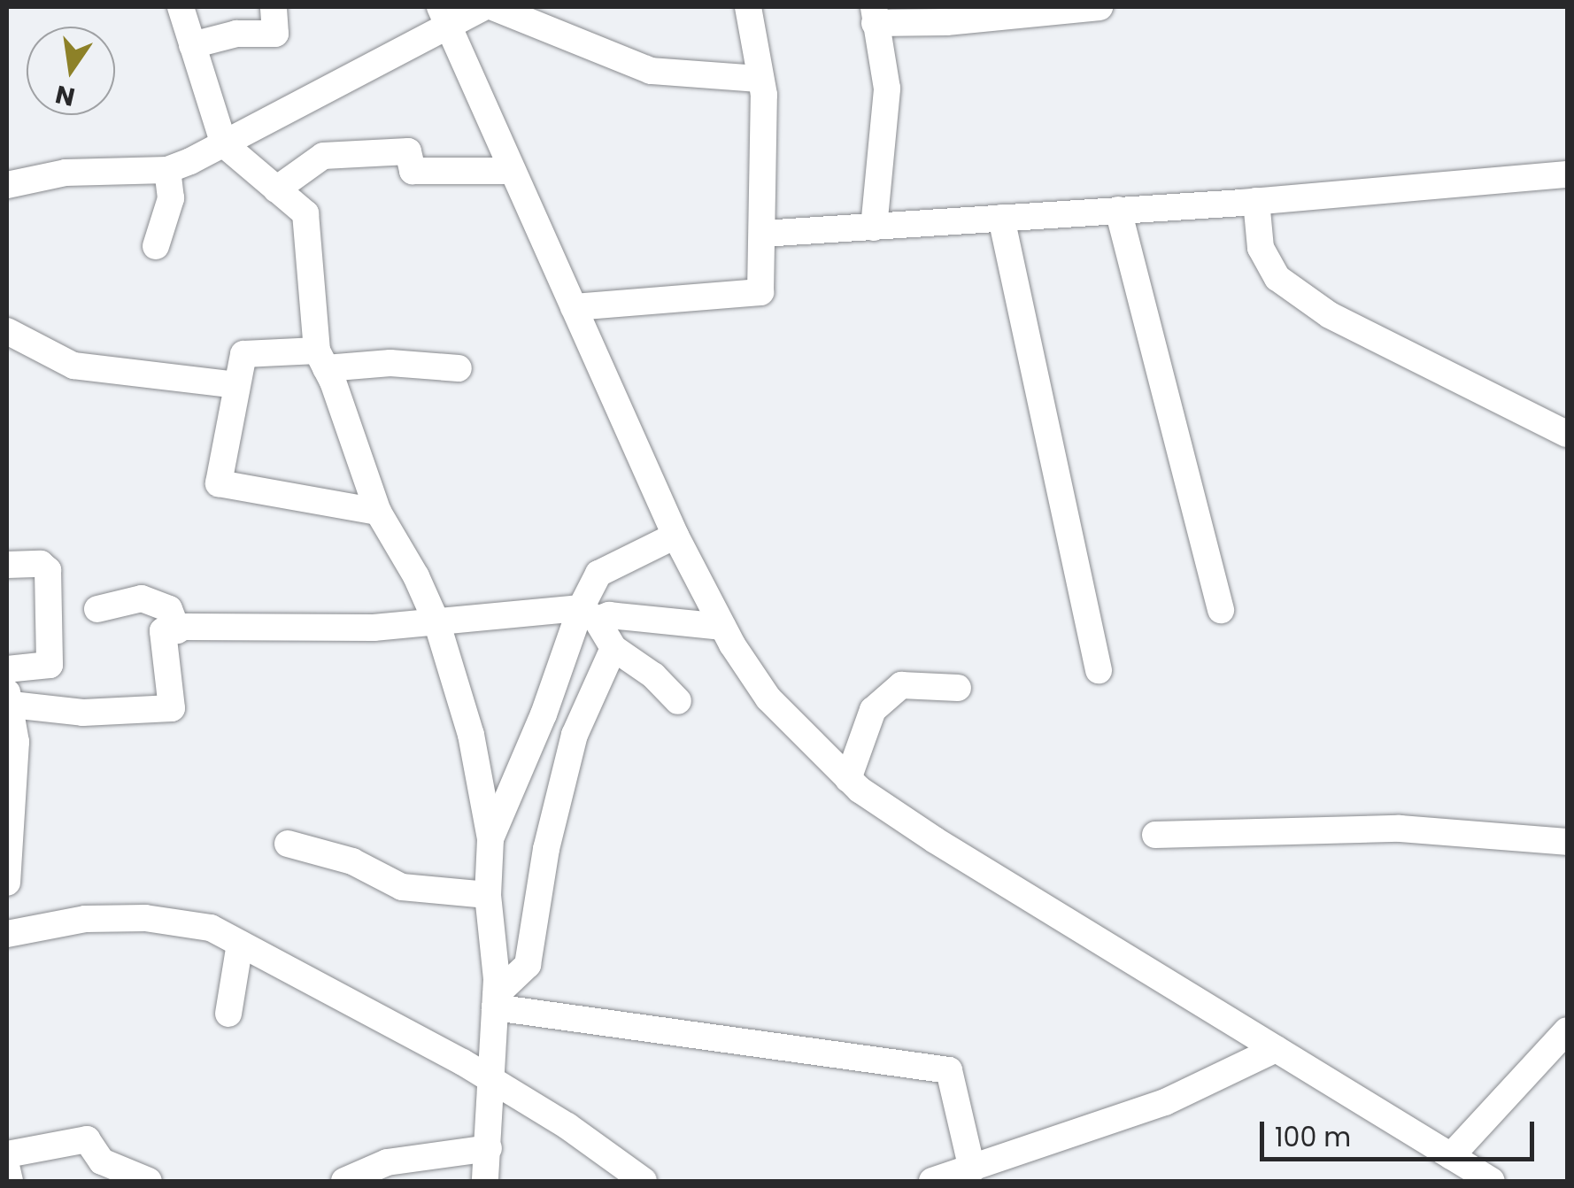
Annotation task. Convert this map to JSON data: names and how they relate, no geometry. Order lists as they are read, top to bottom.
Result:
{
  "scale_bar": "100 m",
  "north": "bottom"
}
